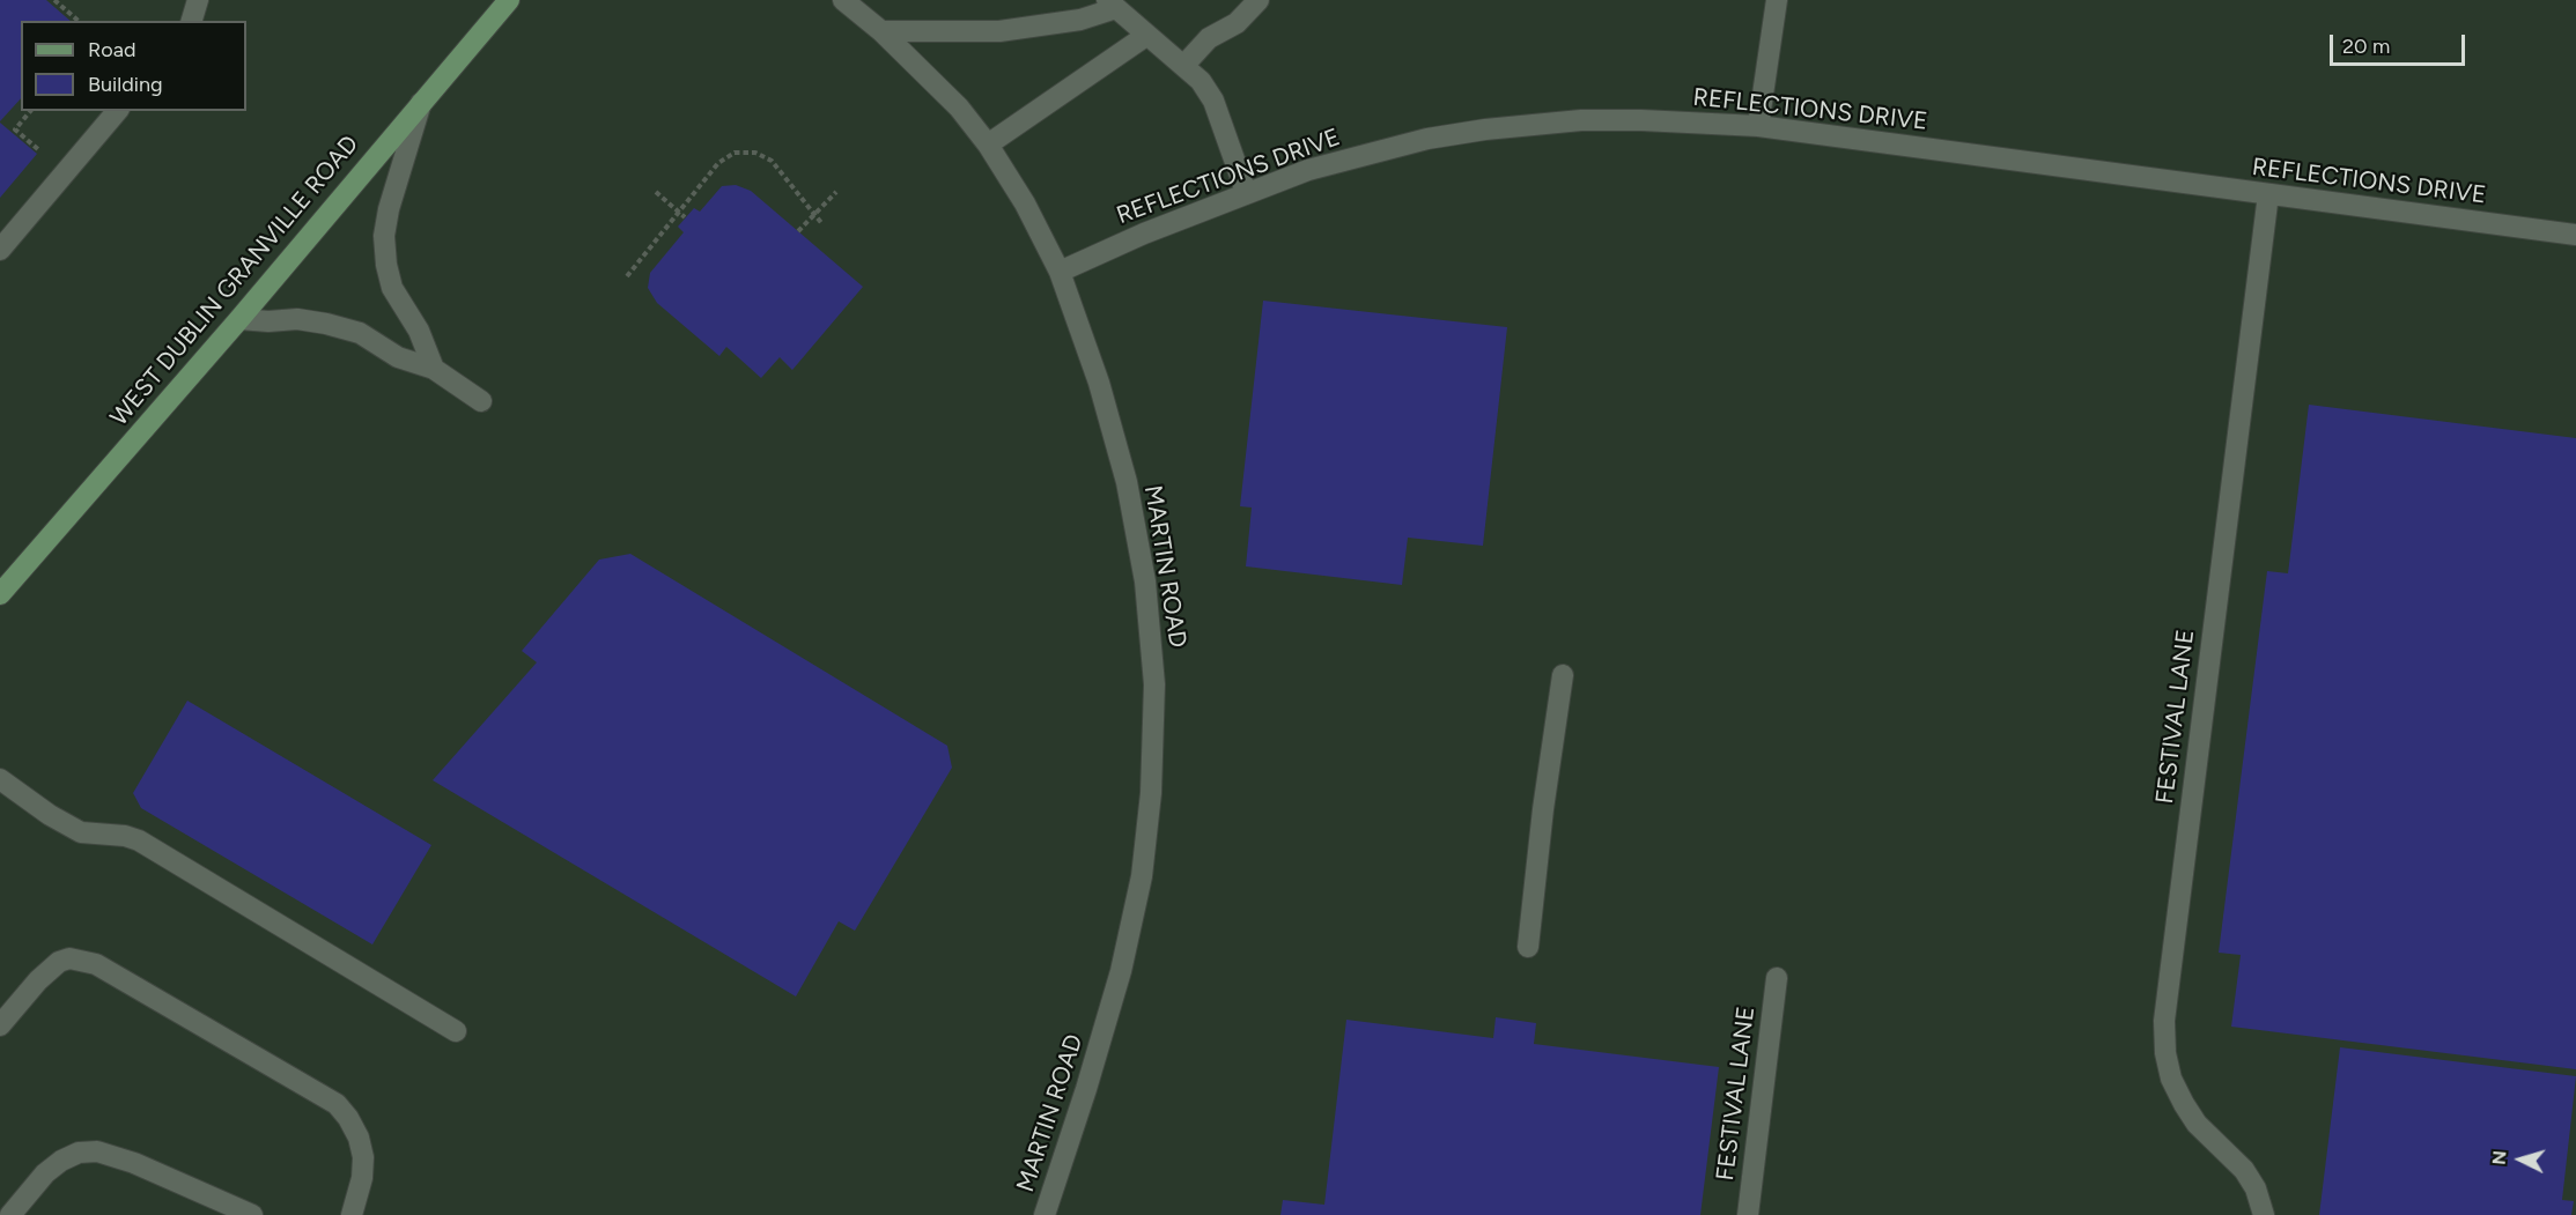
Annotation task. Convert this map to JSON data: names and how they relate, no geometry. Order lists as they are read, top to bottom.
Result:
{
  "streets": {
    "main road": ["WEST DUBLIN GRANVILLE ROAD"],
    "street": ["REFLECTIONS DRIVE", "MARTIN ROAD", "FESTIVAL LANE"]
  },
  "crossings": [
    ["REFLECTIONS DRIVE", "MARTIN ROAD"],
    ["REFLECTIONS DRIVE", "FESTIVAL LANE"]
  ],
  "legend": ["Road", "Building"],
  "scale_bar": "20 m",
  "north": "left"
}
